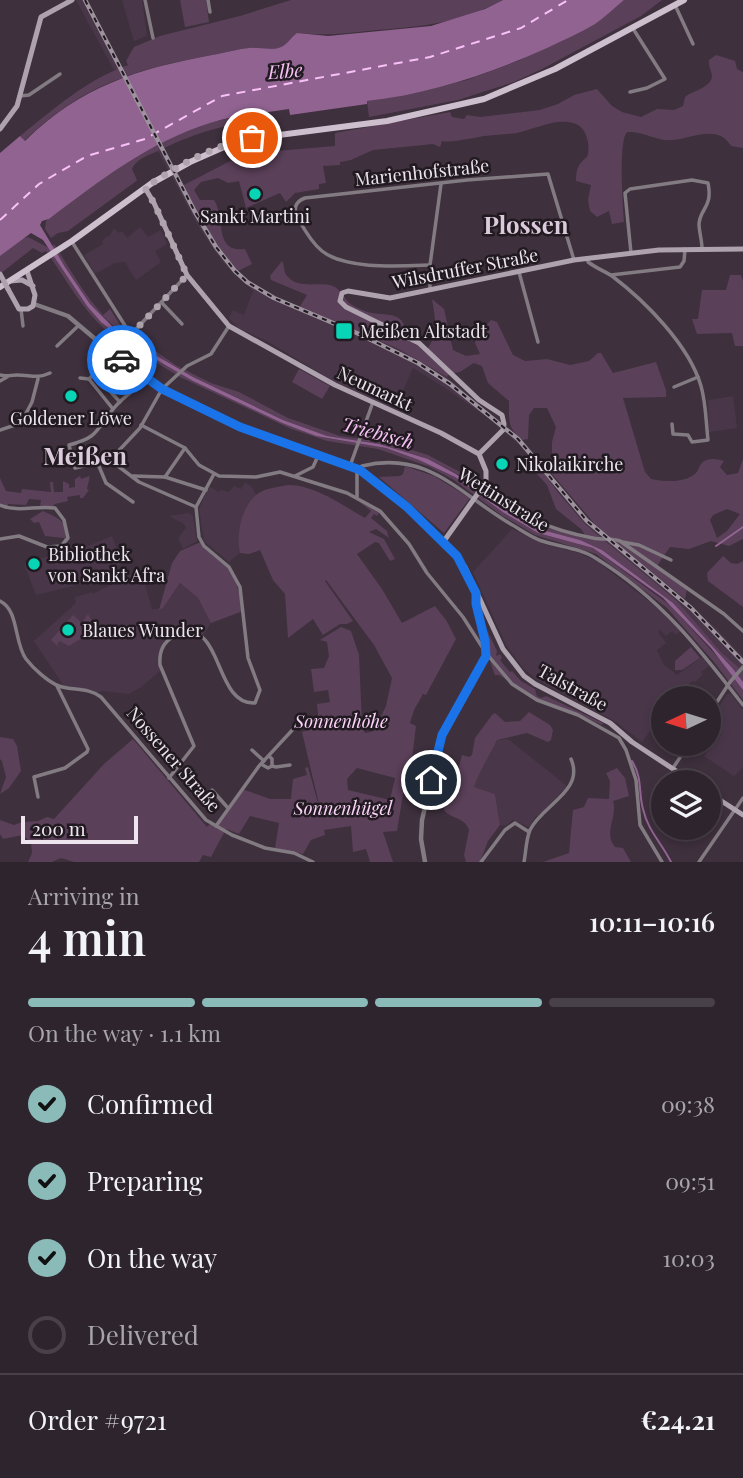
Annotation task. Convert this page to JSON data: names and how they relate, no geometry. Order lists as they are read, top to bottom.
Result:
{
  "streets": {
    "main road": ["Wilsdruffer Straße", "Neumarkt", "Talstraße"],
    "street": ["Marienhofstraße", "Wettinstraße", "Nossener Straße"]
  },
  "crossings": [
    ["Marienhofstraße", "Wilsdruffer Straße"],
    ["Wilsdruffer Straße", "Neumarkt"],
    ["Wettinstraße", "Talstraße"]
  ],
  "districts": ["Plossen", "Meißen"],
  "water": ["Elbe", "Triebisch"],
  "parks": ["Sonnenhöhe", "Sonnenhügel"],
  "places": {
    "other": [
      "Sankt Martini",
      "Goldener Löwe",
      "Nikolaikirche",
      "Bibliothek von Sankt Afra",
      "Blaues Wunder"
    ],
    "transit": ["Meißen Altstadt"]
  },
  "scale_bar": "200 m",
  "north": "left",
  "page": {
    "scale": "200 m",
    "heading": ["4 min", "Arriving in", "10:11–10:16"],
    "panel": ["Order #9721", "€24.21"],
    "bar": "On the way · 1.1 km",
    "list": [
      ["Confirmed", "09:38"],
      ["Preparing", "09:51"],
      ["On the way", "10:03"],
      "Delivered"
    ]
  }
}
